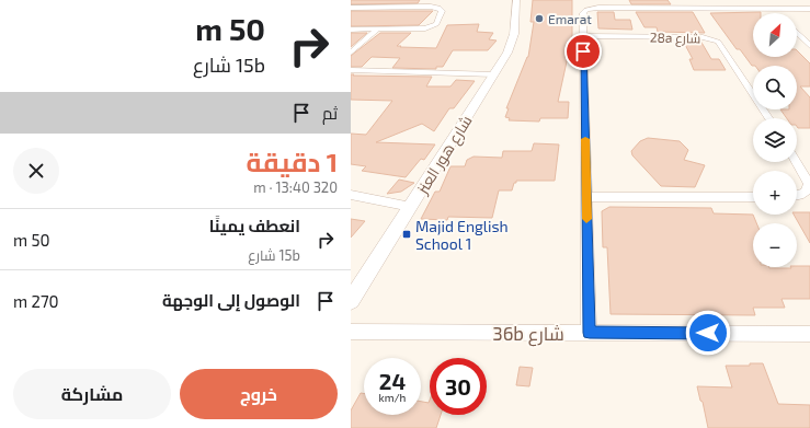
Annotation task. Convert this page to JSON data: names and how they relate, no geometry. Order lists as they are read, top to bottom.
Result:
{
  "streets": {
    "street": ["28a شارع", "شارع هور العنز", "36b شارع"]
  },
  "places": {
    "other": ["Emarat"],
    "transit": ["Majid English School 1"]
  },
  "north": "top right",
  "page": {
    "turn": ["50 m", "15b شارع"],
    "map_buttons": ["+", "−"],
    "then": "ثم",
    "heading": ["1 دقيقة", "320 m · 13:40"],
    "list": [
      {
        "name": "انعطف يمينًا",
        "note": "15b شارع",
        "value": "50 m"
      },
      {
        "name": "الوصول إلى الوجهة",
        "value": "270 m"
      }
    ],
    "speed": "24 km/h",
    "limit": "30",
    "buttons": ["خروج", "مشاركة"]
  }
}
